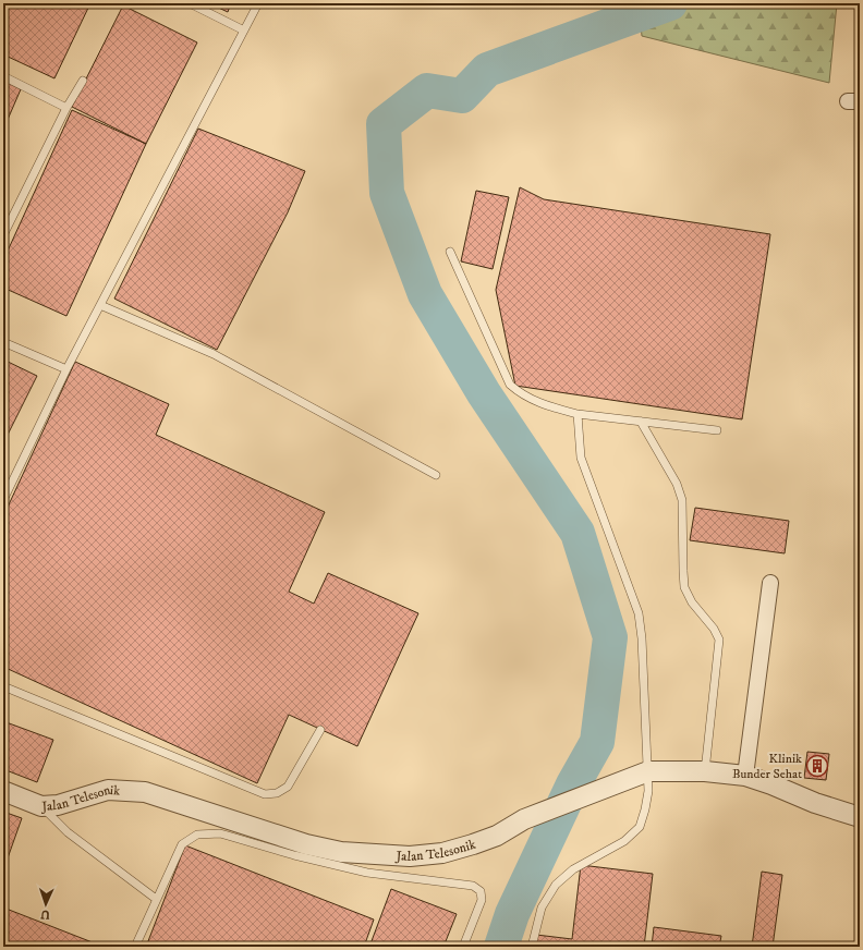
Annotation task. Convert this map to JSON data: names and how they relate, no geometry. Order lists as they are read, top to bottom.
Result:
{
  "streets": {
    "street": ["Jalan Telesonik"]
  },
  "places": {
    "building": ["Klinik Bunder Sehat"]
  },
  "north": "bottom"
}
